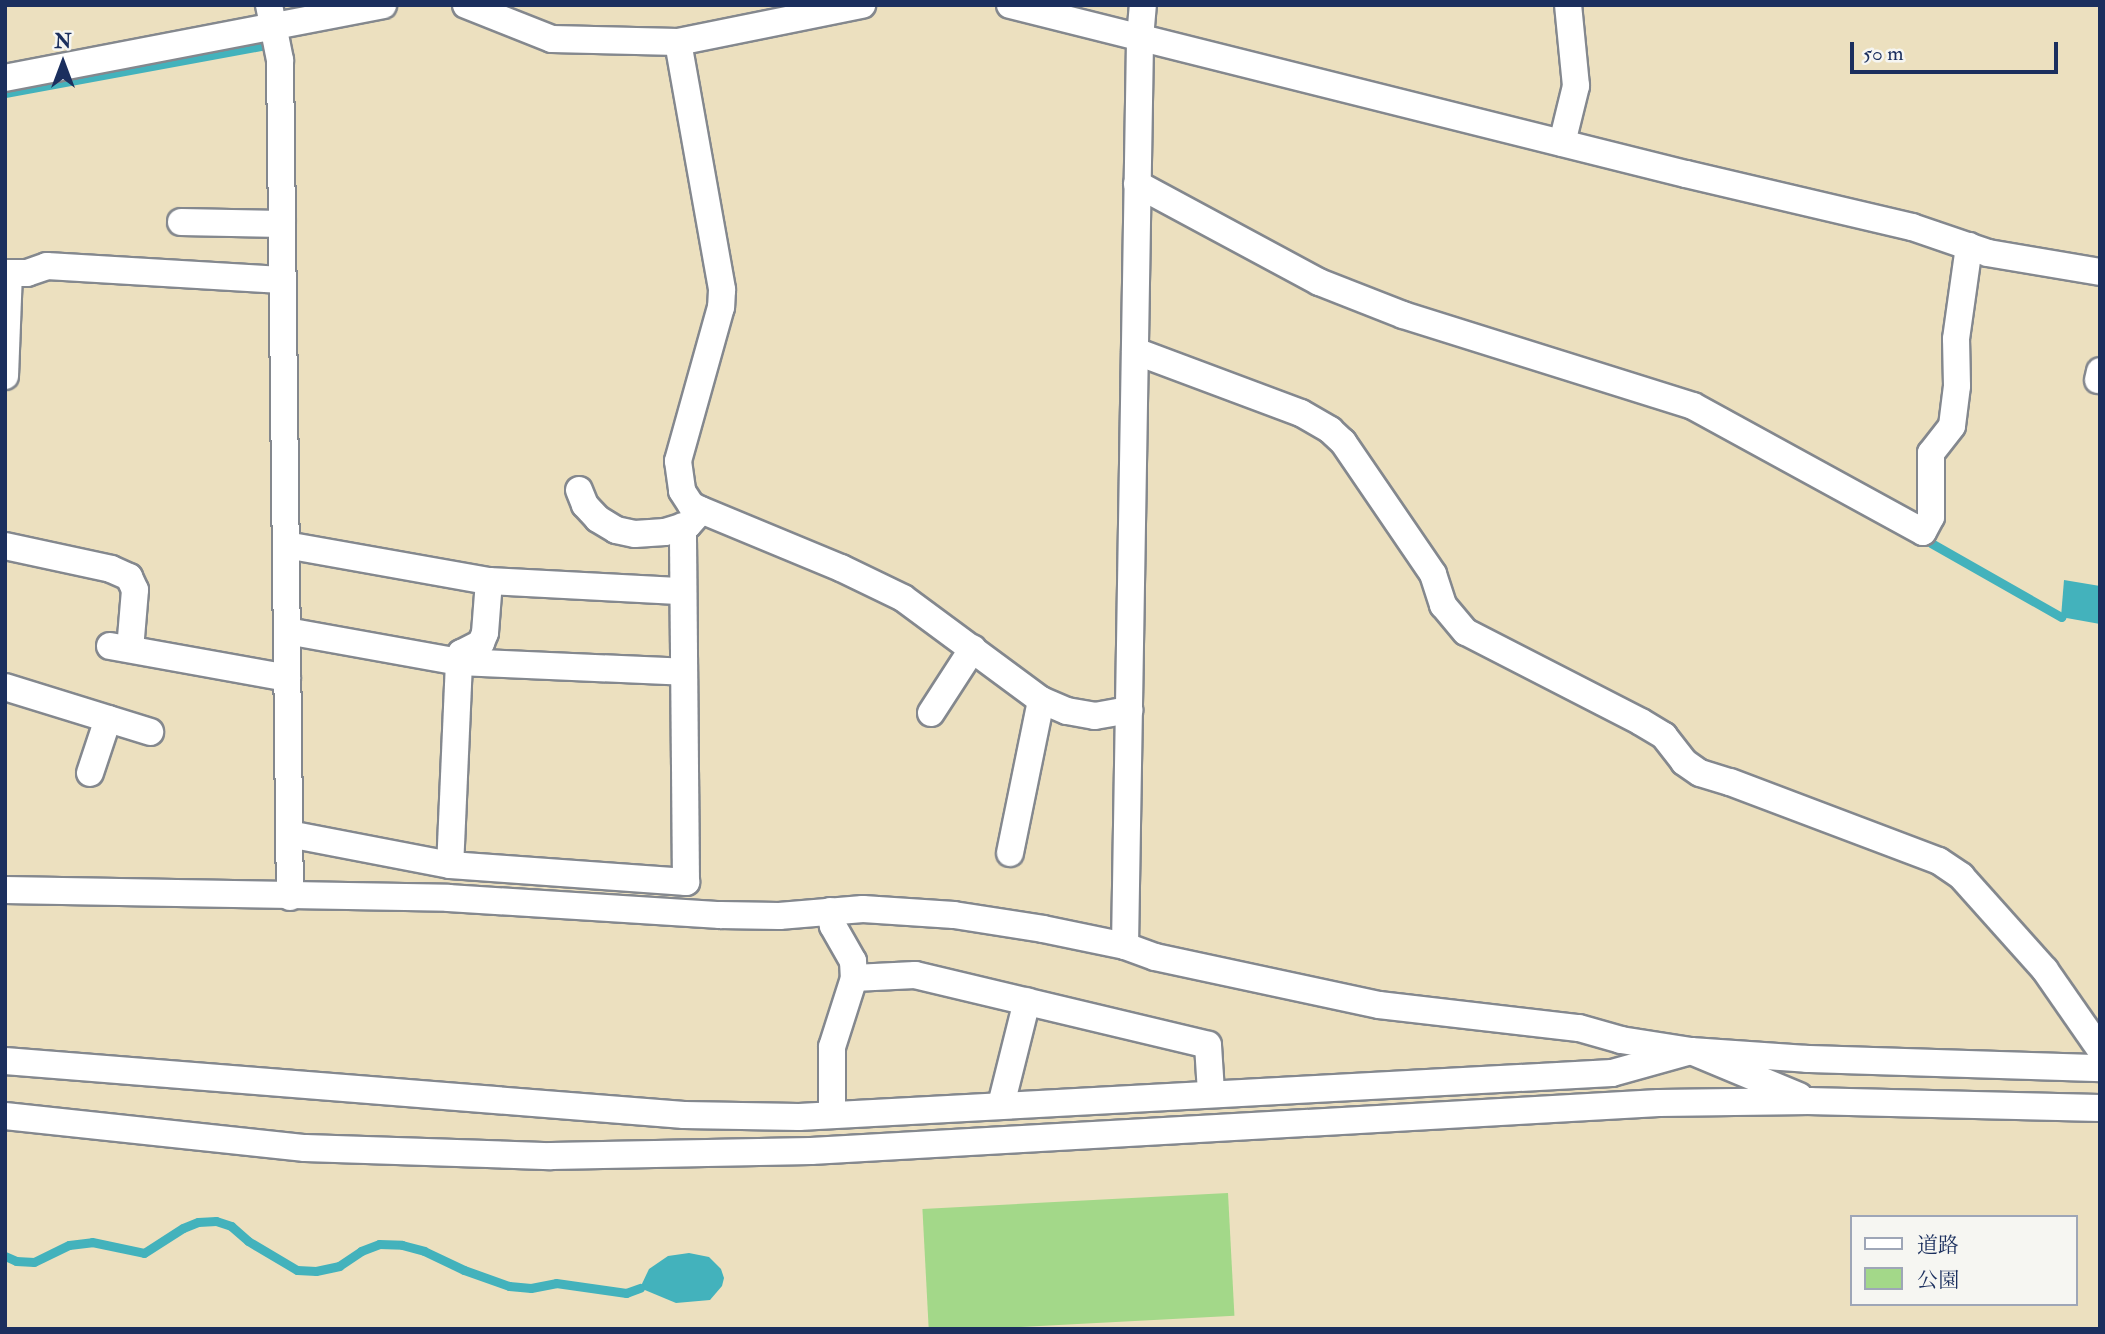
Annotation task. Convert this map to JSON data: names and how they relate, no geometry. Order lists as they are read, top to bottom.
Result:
{
  "legend": ["道路", "公園"],
  "scale_bar": "50 m",
  "north": "top"
}
